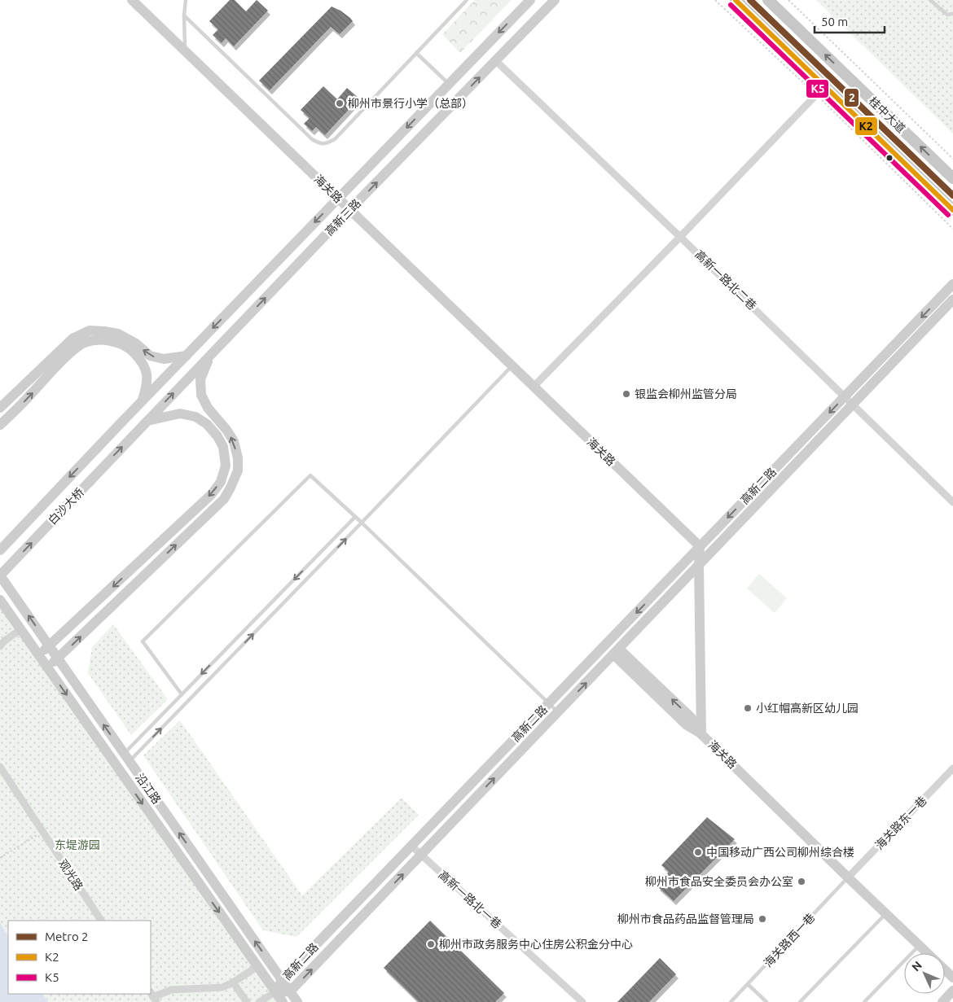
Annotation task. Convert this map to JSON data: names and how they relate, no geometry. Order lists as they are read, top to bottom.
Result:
{
  "streets": {
    "main road": [
      "桂中大道",
      "海关路",
      "高新三路",
      "高新二路",
      "白沙大桥",
      "沿江路"
    ],
    "street": [
      "高新一路北二巷",
      "海关路东一巷",
      "观光路",
      "高新一路北一巷"
    ],
    "lane": ["海关路西一巷"]
  },
  "crossings": [
    ["海关路", "高新三路"],
    ["海关路", "高新二路"],
    ["海关路", "海关路东一巷"],
    ["海关路", "海关路西一巷"],
    ["高新三路", "高新一路北二巷"],
    ["高新三路", "白沙大桥"],
    ["高新一路北二巷", "高新二路"],
    ["高新二路", "沿江路"],
    ["高新二路", "高新一路北一巷"],
    ["白沙大桥", "沿江路"],
    ["海关路东一巷", "海关路西一巷"]
  ],
  "parks": ["东堤游园"],
  "places": [
    "柳州市景行小学（总部）",
    "银监会柳州监管分局",
    "小红帽高新区幼儿园",
    "中国移动广西公司柳州综合楼",
    "柳州市食品安全委员会办公室",
    "柳州市食品药品监督管理局",
    "柳州市政务服务中心住房公积金分中心"
  ],
  "lines": ["metro line 2", "transit line K2", "transit line K5"],
  "legend": ["Metro 2", "K2", "K5"],
  "scale_bar": "50 m",
  "north": "top left"
}
